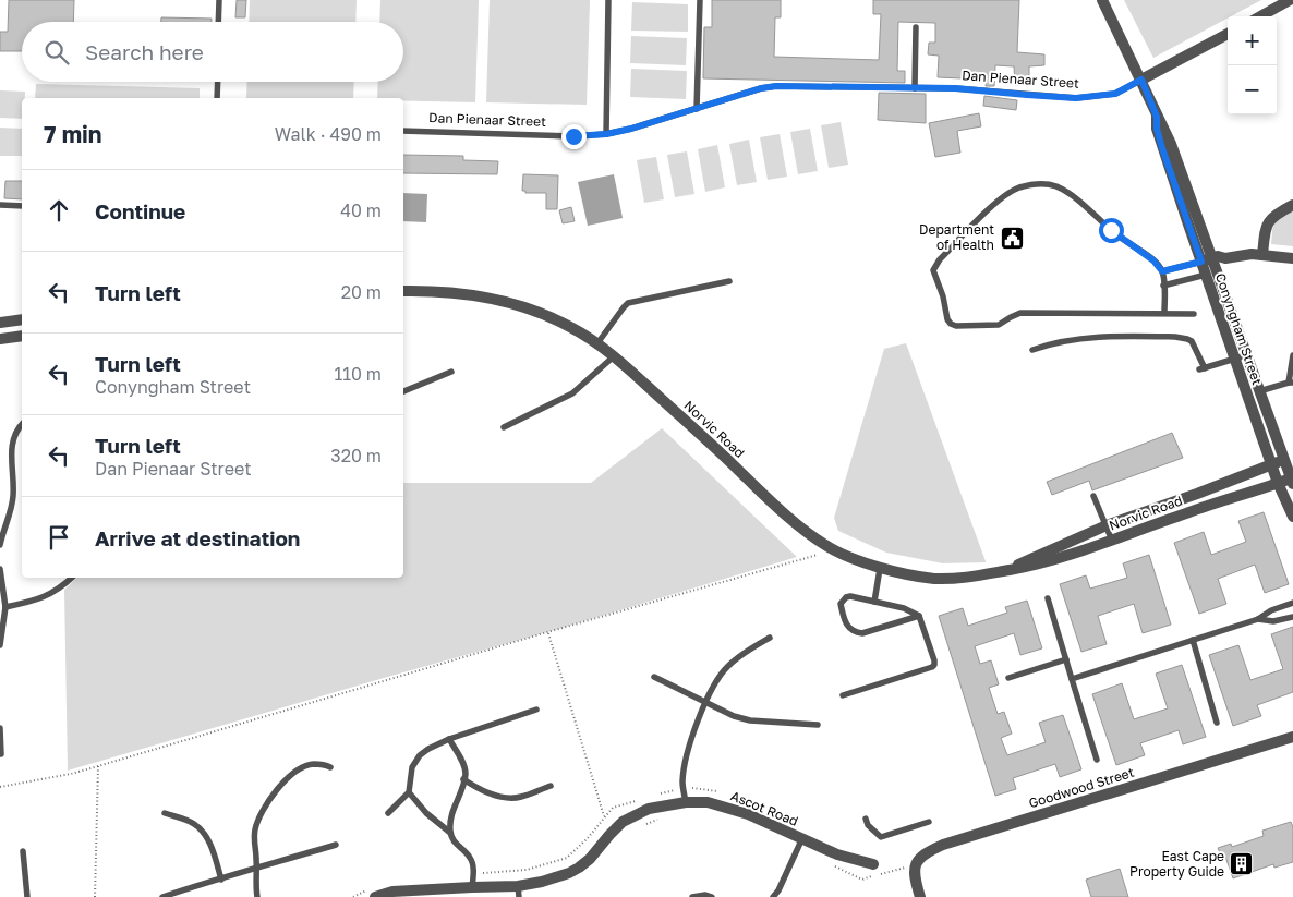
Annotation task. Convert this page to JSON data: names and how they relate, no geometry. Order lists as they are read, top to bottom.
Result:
{
  "streets": {
    "street": [
      "Dan Pienaar Street",
      "Conyngham Street",
      "Norvic Road",
      "Goodwood Street",
      "Ascot Road"
    ]
  },
  "crossings": [
    ["Dan Pienaar Street", "Conyngham Street"],
    ["Conyngham Street", "Norvic Road"]
  ],
  "places": {
    "public building": ["Department of Health"],
    "building": ["East Cape Property Guide"]
  },
  "page": {
    "map_buttons": ["+", "−"],
    "search": "Search here",
    "heading": ["7 min", "Walk · 490 m"],
    "list": [
      ["Continue", "40 m"],
      ["Turn left", "20 m"],
      ["Turn left", "Conyngham Street", "110 m"],
      ["Turn left", "Dan Pienaar Street", "320 m"],
      "Arrive at destination"
    ]
  }
}
